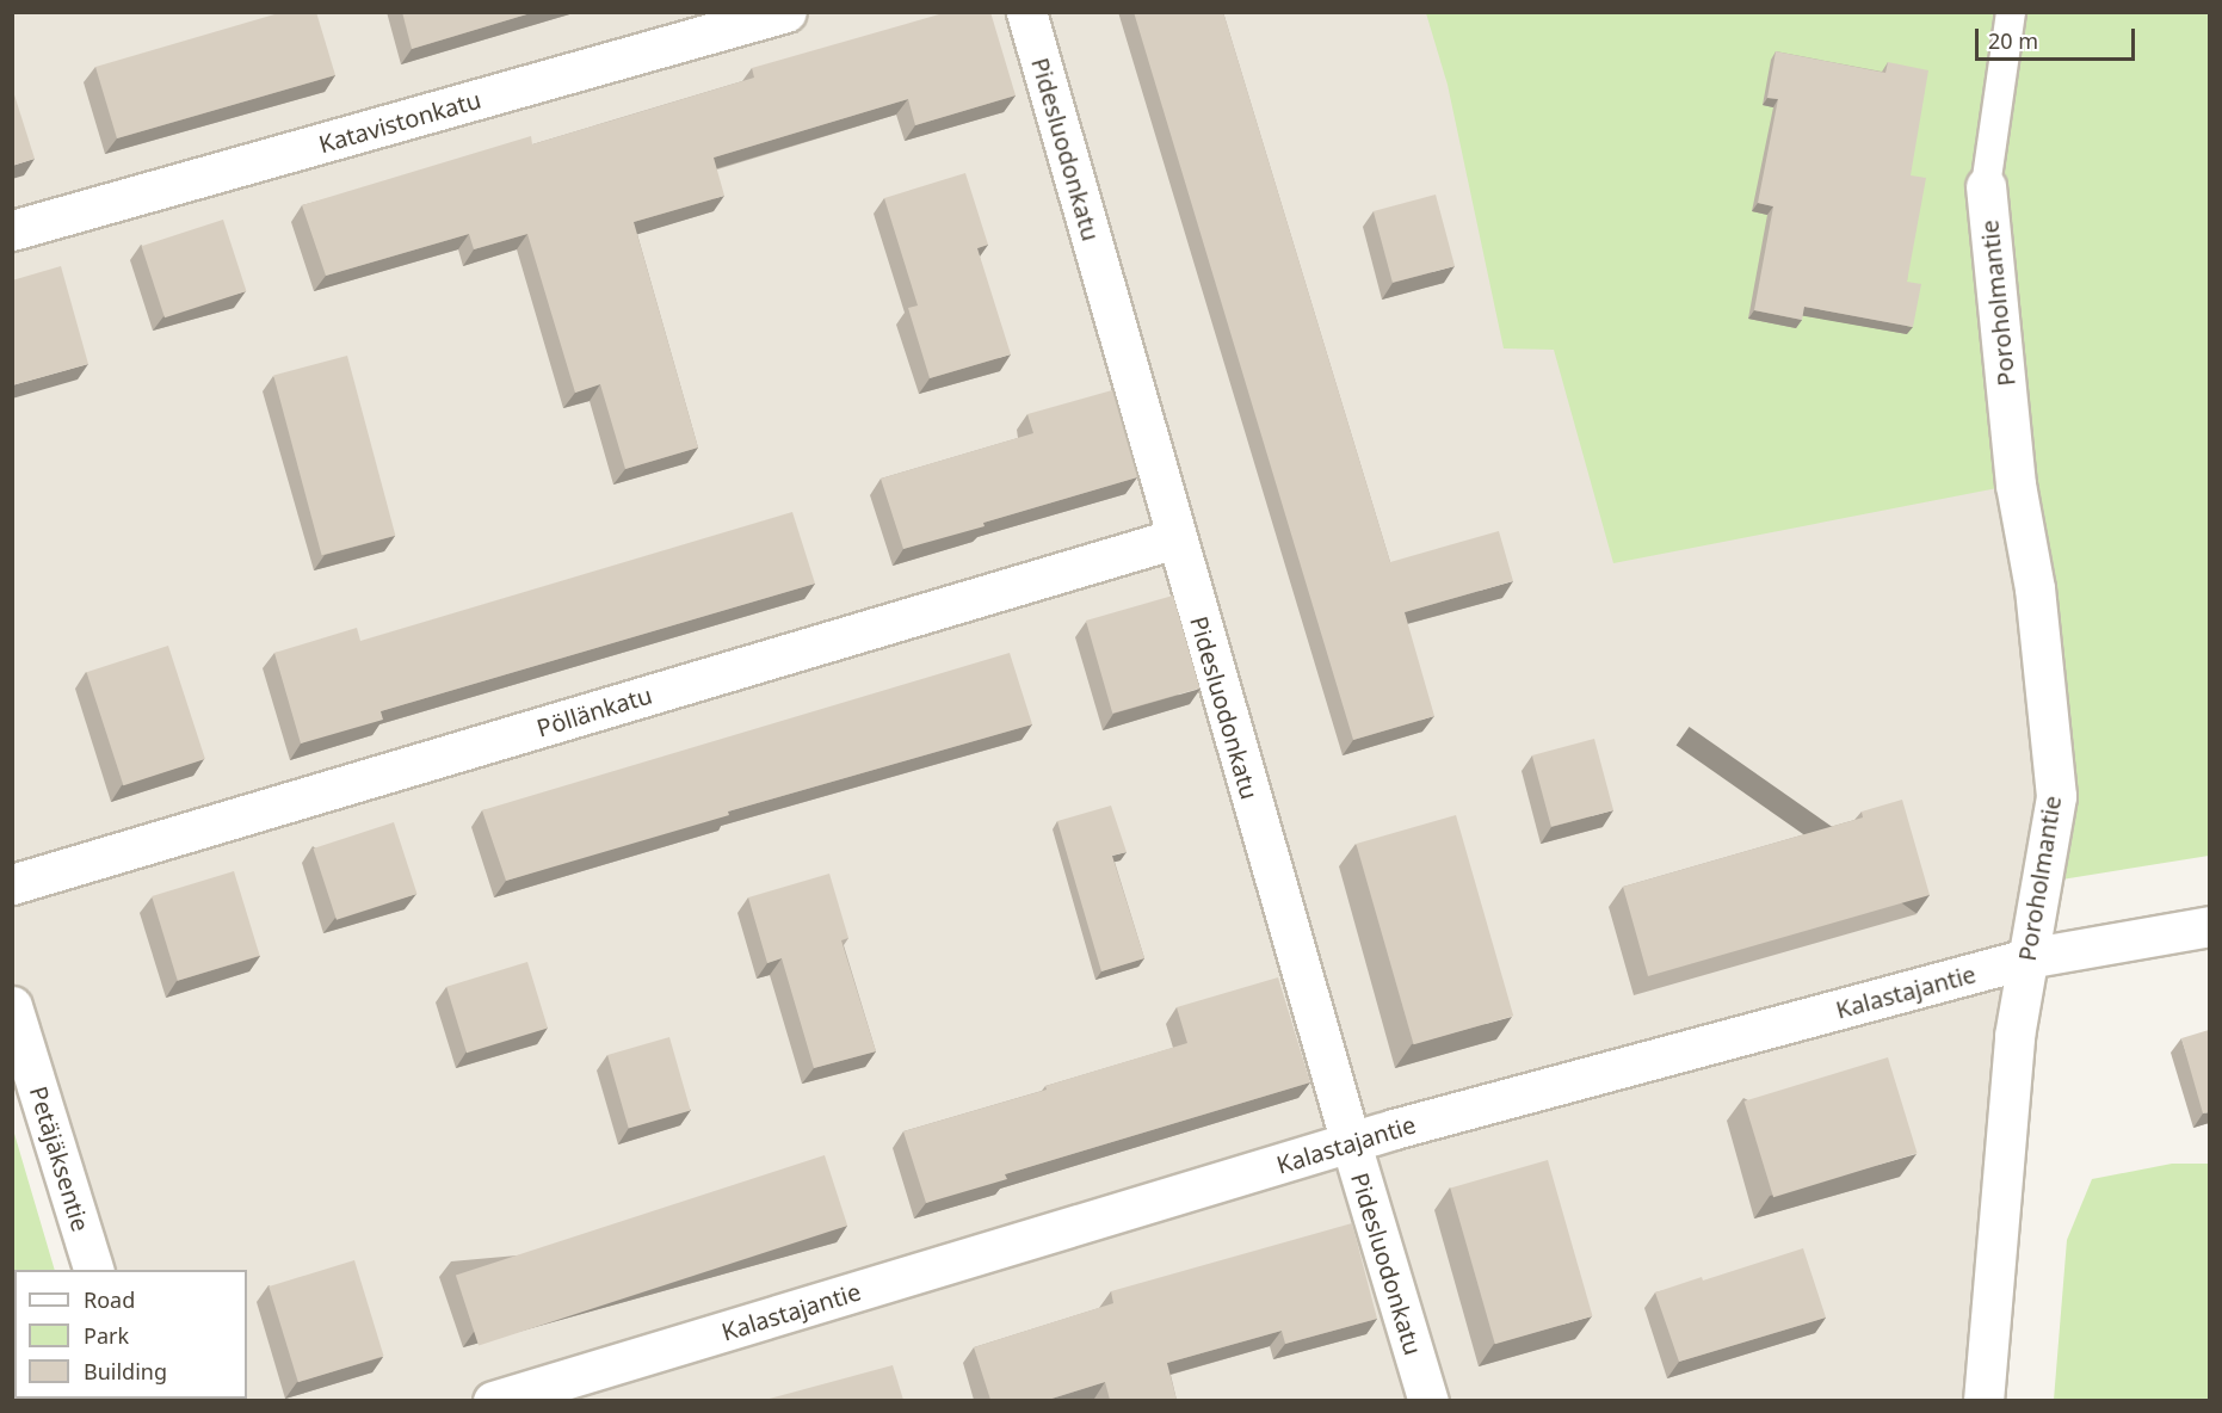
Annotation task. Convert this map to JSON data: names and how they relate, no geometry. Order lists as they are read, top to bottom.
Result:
{
  "streets": {
    "street": [
      "Katavistonkatu",
      "Pidesluodonkatu",
      "Poroholmantie",
      "Pöllänkatu",
      "Kalastajantie",
      "Petäjäksentie"
    ]
  },
  "crossings": [
    ["Pidesluodonkatu", "Pöllänkatu"],
    ["Pidesluodonkatu", "Kalastajantie"],
    ["Poroholmantie", "Kalastajantie"]
  ],
  "legend": ["Road", "Park", "Building"],
  "scale_bar": "20 m"
}
